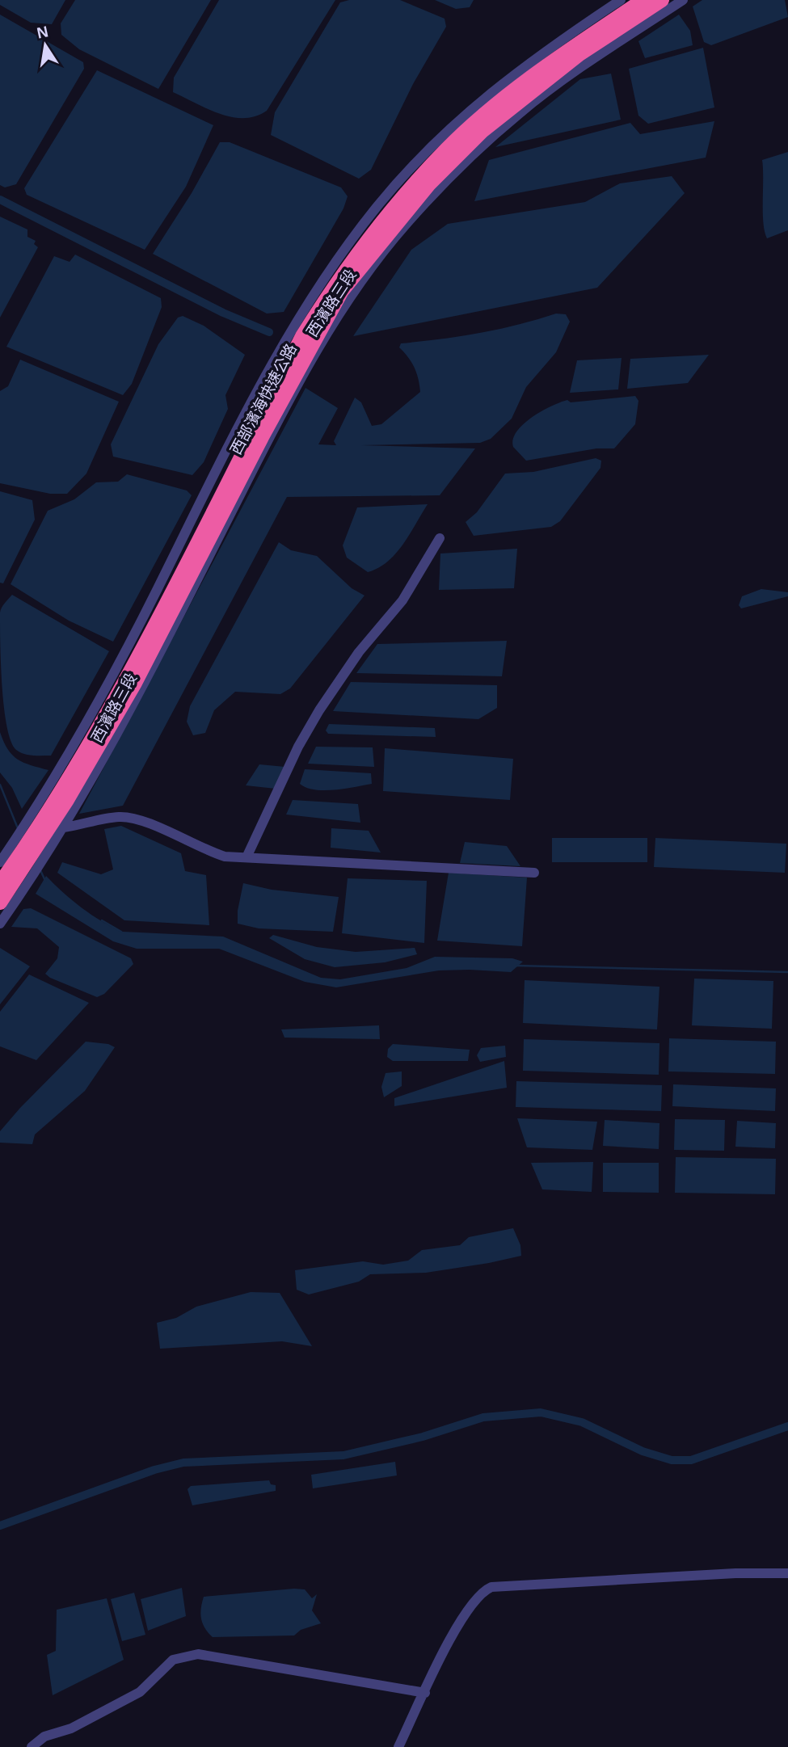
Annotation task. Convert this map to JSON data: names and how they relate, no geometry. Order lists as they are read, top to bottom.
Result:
{
  "streets": {
    "highway": ["西部濱海快速公路"],
    "street": ["西濱路三段"]
  },
  "crossings": [
    ["西濱路三段", "西部濱海快速公路"]
  ],
  "north": "top"
}
